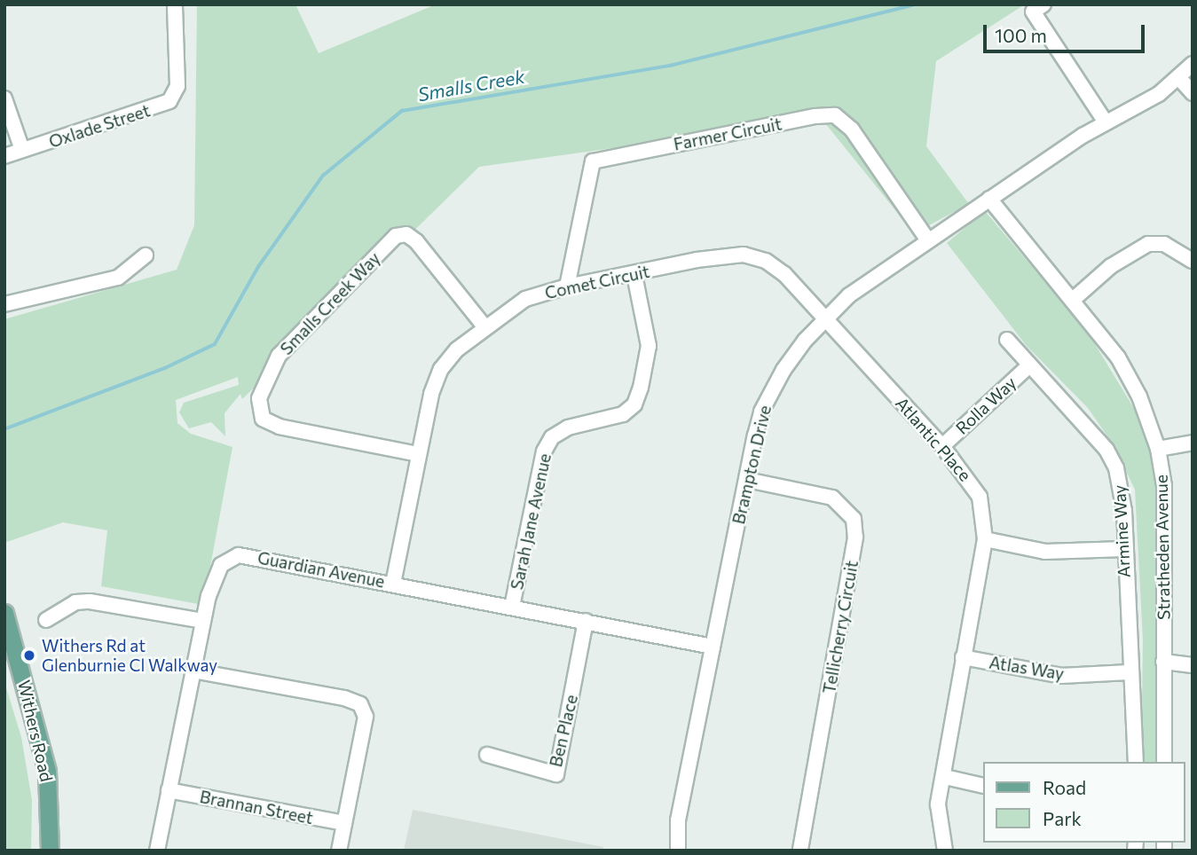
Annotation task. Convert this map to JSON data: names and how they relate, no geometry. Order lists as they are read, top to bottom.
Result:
{
  "streets": {
    "main road": ["Withers Road"],
    "street": [
      "Oxlade Street",
      "Farmer Circuit",
      "Comet Circuit",
      "Smalls Creek Way",
      "Rolla Way",
      "Atlantic Place",
      "Brampton Drive",
      "Sarah Jane Avenue",
      "Armine Way",
      "Stratheden Avenue",
      "Guardian Avenue",
      "Tellicherry Circuit",
      "Atlas Way",
      "Ben Place",
      "Brannan Street"
    ]
  },
  "crossings": [
    ["Farmer Circuit", "Comet Circuit"],
    ["Farmer Circuit", "Brampton Drive"],
    ["Comet Circuit", "Smalls Creek Way"],
    ["Comet Circuit", "Atlantic Place"],
    ["Comet Circuit", "Brampton Drive"],
    ["Comet Circuit", "Sarah Jane Avenue"],
    ["Comet Circuit", "Guardian Avenue"],
    ["Rolla Way", "Atlantic Place"],
    ["Rolla Way", "Armine Way"],
    ["Atlantic Place", "Brampton Drive"],
    ["Atlantic Place", "Atlas Way"],
    ["Brampton Drive", "Stratheden Avenue"],
    ["Brampton Drive", "Guardian Avenue"],
    ["Brampton Drive", "Tellicherry Circuit"],
    ["Sarah Jane Avenue", "Guardian Avenue"],
    ["Armine Way", "Atlas Way"],
    ["Guardian Avenue", "Ben Place"],
    ["Guardian Avenue", "Brannan Street"]
  ],
  "water": ["Smalls Creek"],
  "places": ["Withers Rd at Glenburnie Cl Walkway"],
  "legend": ["Road", "Park"],
  "scale_bar": "100 m"
}
